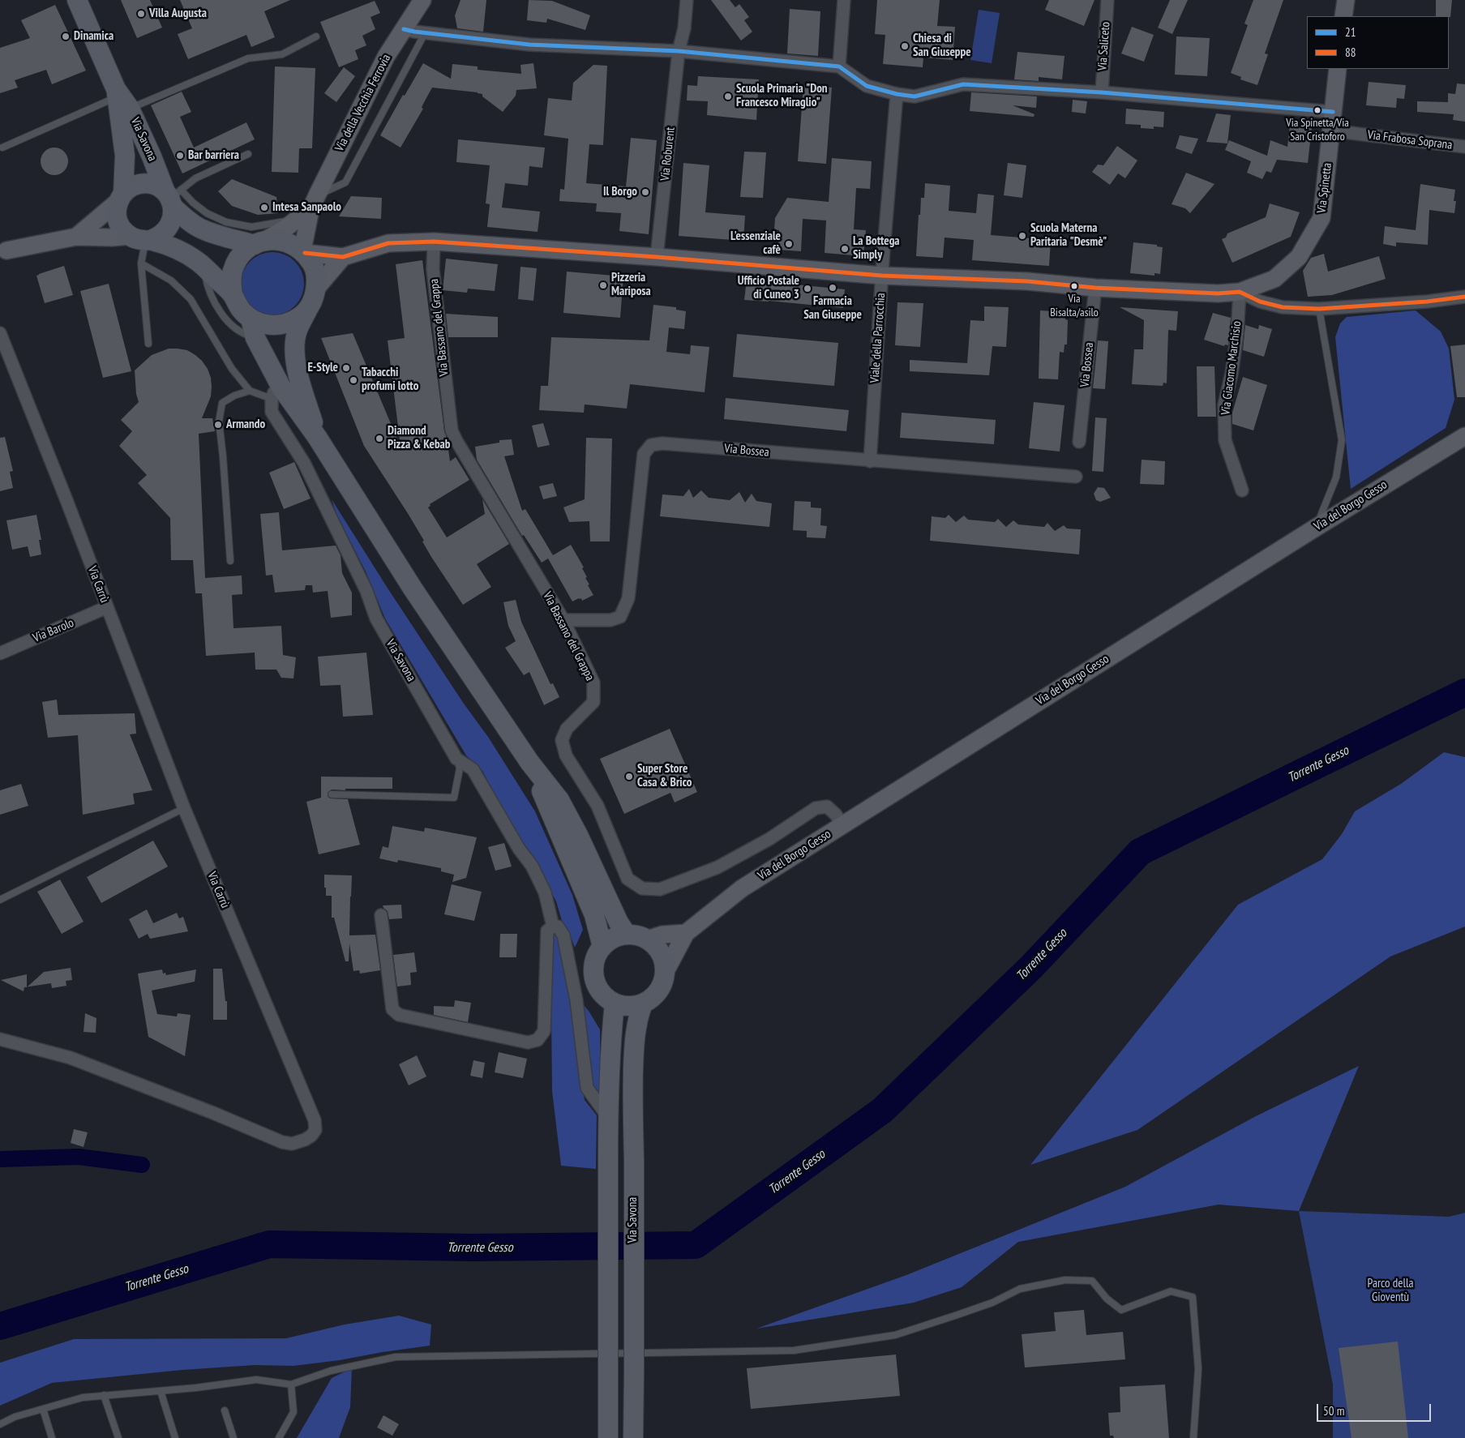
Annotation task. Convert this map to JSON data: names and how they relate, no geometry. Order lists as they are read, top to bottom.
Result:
{
  "streets": {
    "main road": ["Via Savona"],
    "street": [
      "Via Saliceto",
      "Via della Vecchia Ferrovia",
      "Via Frabosa Soprana",
      "Via Roburent",
      "Via Spinetta",
      "Via Bassano del Grappa",
      "Viale della Parrocchia",
      "Via Bossea",
      "Via Giacomo Marchisio",
      "Via del Borgo Gesso",
      "Via Carrù",
      "Via Barolo"
    ]
  },
  "crossings": [
    ["Via della Vecchia Ferrovia", "Via Savona"],
    ["Via Savona", "Via del Borgo Gesso"],
    ["Via Frabosa Soprana", "Via Spinetta"],
    ["Via Roburent", "Via Spinetta"],
    ["Via Spinetta", "Via Bassano del Grappa"],
    ["Via Spinetta", "Viale della Parrocchia"],
    ["Via Spinetta", "Via Bossea"],
    ["Via Spinetta", "Via Giacomo Marchisio"],
    ["Via Bassano del Grappa", "Via Bossea"],
    ["Via Bassano del Grappa", "Via del Borgo Gesso"],
    ["Viale della Parrocchia", "Via Bossea"],
    ["Via Carrù", "Via Barolo"]
  ],
  "water": ["Torrente Gesso"],
  "parks": ["Parco della Gioventù"],
  "places": [
    "Villa Augusta",
    "Dinamica",
    "Chiesa di San Giuseppe",
    "Scuola Primaria \"Don Francesco Miraglio\"",
    "Via Spinetta/Via San Cristoforo",
    "Bar barriera",
    "Il Borgo",
    "Intesa Sanpaolo",
    "Scuola Materna Paritaria \"Desmè\"",
    "L'essenziale cafè",
    "La Bottega Simply",
    "Pizzeria Mariposa",
    "Via Bisalta/asilo",
    "Farmacia San Giuseppe",
    "Ufficio Postale di Cuneo 3",
    "E-Style",
    "Tabacchi profumi lotto",
    "Armando",
    "Diamond Pizza & Kebab",
    "Super Store Casa & Brico"
  ],
  "lines": ["transit line 21", "transit line 88"],
  "legend": ["21", "88"],
  "scale_bar": "50 m"
}
